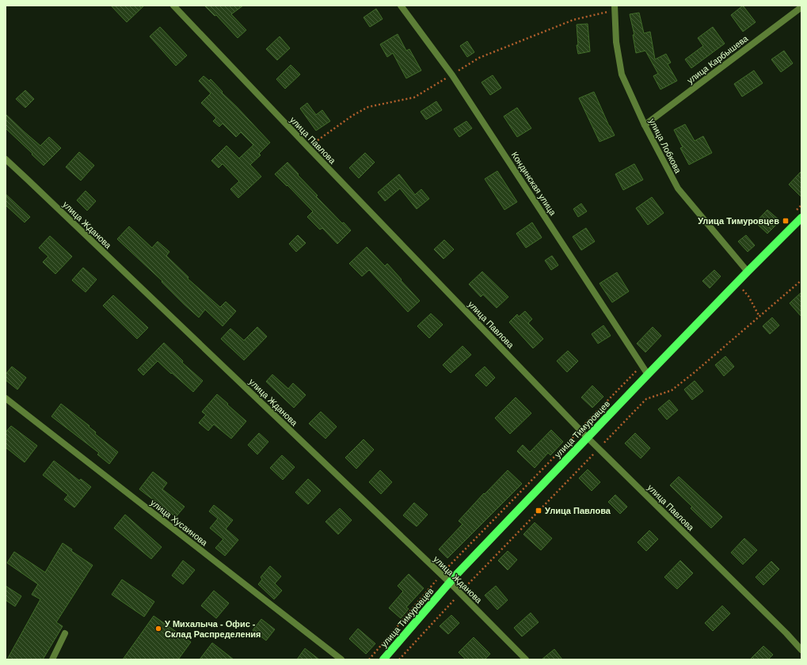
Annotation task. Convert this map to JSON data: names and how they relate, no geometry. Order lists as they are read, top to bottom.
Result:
{
  "streets": {
    "main road": ["улица Тимуровцев"],
    "street": [
      "улица Карбышева",
      "улица Павлова",
      "улица Лобкова",
      "Кондинская улица",
      "улица Жданова",
      "улица Хусаинова"
    ]
  },
  "crossings": [
    ["улица Карбышева", "улица Лобкова"],
    ["улица Павлова", "улица Тимуровцев"],
    ["улица Лобкова", "улица Тимуровцев"],
    ["Кондинская улица", "улица Тимуровцев"],
    ["улица Жданова", "улица Тимуровцев"]
  ],
  "places": {
    "transit": ["Улица Тимуровцев", "Улица Павлова"],
    "other": ["У Михалыча - Офис - Склад Распределения"]
  }
}
